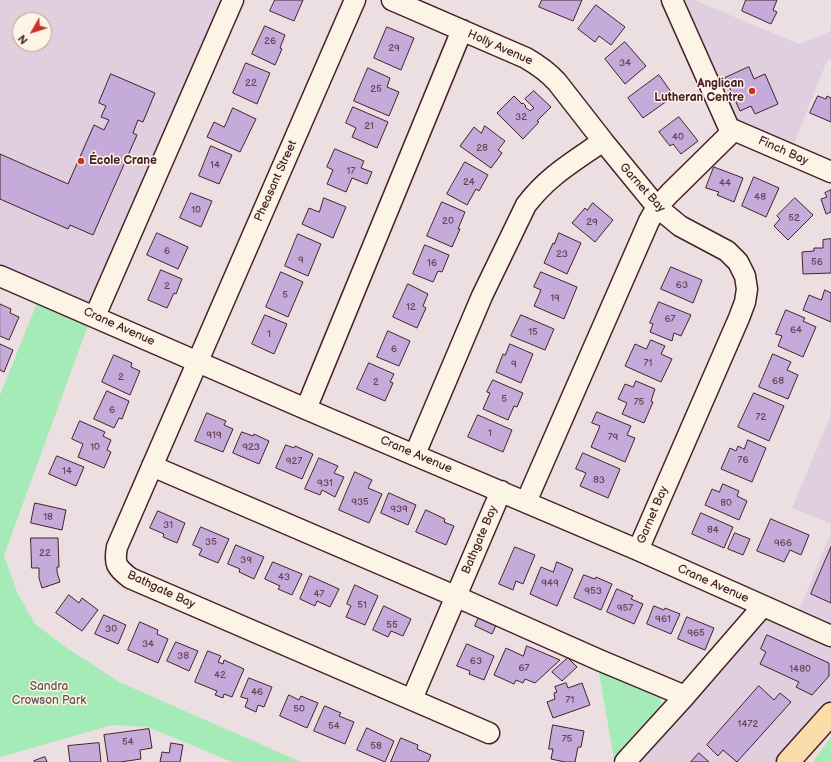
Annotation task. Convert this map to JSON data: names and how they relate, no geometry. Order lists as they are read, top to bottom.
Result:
{
  "streets": {
    "street": [
      "Holly Avenue",
      "Finch Bay",
      "Pheasant Street",
      "Garnet Bay",
      "Crane Avenue",
      "Bathgate Bay"
    ]
  },
  "crossings": [
    ["Holly Avenue", "Garnet Bay"],
    ["Pheasant Street", "Crane Avenue"],
    ["Pheasant Street", "Bathgate Bay"],
    ["Garnet Bay", "Crane Avenue"],
    ["Crane Avenue", "Bathgate Bay"]
  ],
  "parks": ["Sandra Crowson Park"],
  "places": ["Anglican Lutheran Centre", "École Crane"],
  "house_numbers": [
    "26",
    "29",
    "34",
    "22",
    "25",
    "32",
    "21",
    "40",
    "28",
    "14",
    "17",
    "24",
    "44",
    "48",
    "10",
    "52",
    "20",
    "29",
    "6",
    "23",
    "9",
    "56",
    "16",
    "63",
    "2",
    "5",
    "19",
    "12",
    "67",
    "64",
    "15",
    "1",
    "6",
    "71",
    "9",
    "2",
    "68",
    "2",
    "5",
    "75",
    "6",
    "72",
    "1",
    "919",
    "79",
    "10",
    "923",
    "76",
    "927",
    "14",
    "83",
    "931",
    "935",
    "80",
    "939",
    "18",
    "31",
    "84",
    "35",
    "966",
    "22",
    "39",
    "43",
    "949",
    "953",
    "47",
    "51",
    "957",
    "961",
    "55",
    "30",
    "965",
    "34",
    "38",
    "63",
    "67",
    "1480",
    "42",
    "46",
    "71",
    "50",
    "1472",
    "54",
    "75",
    "54",
    "58"
  ],
  "north": "bottom left"
}
